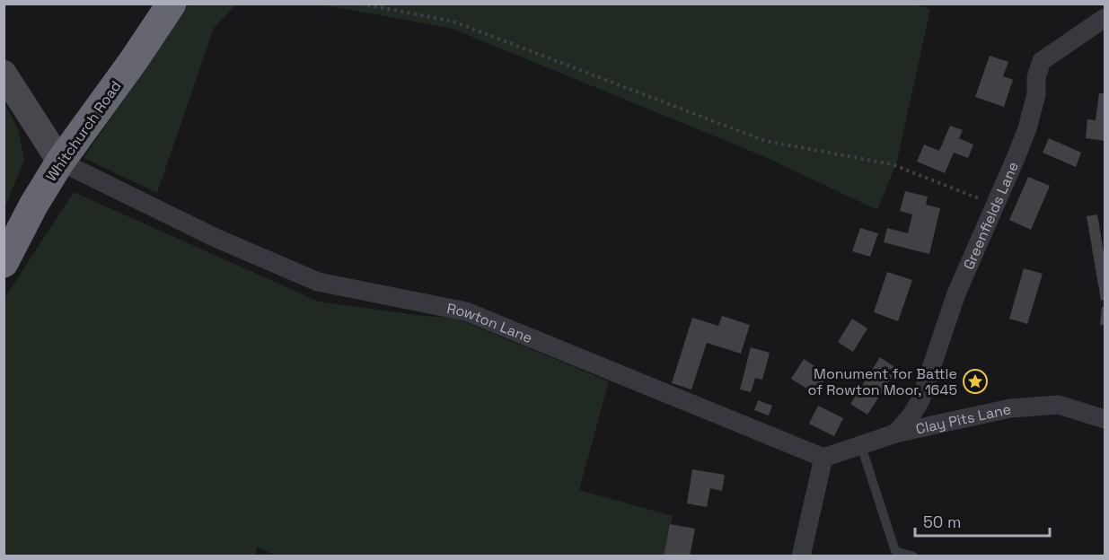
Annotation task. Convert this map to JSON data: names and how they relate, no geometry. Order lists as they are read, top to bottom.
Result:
{
  "streets": {
    "highway": ["Whitchurch Road"],
    "street": ["Greenfields Lane", "Rowton Lane", "Clay Pits Lane"]
  },
  "crossings": [
    ["Whitchurch Road", "Rowton Lane"],
    ["Greenfields Lane", "Clay Pits Lane"],
    ["Rowton Lane", "Clay Pits Lane"]
  ],
  "places": {
    "place": ["Monument for Battle of Rowton Moor, 1645"]
  },
  "scale_bar": "50 m"
}
